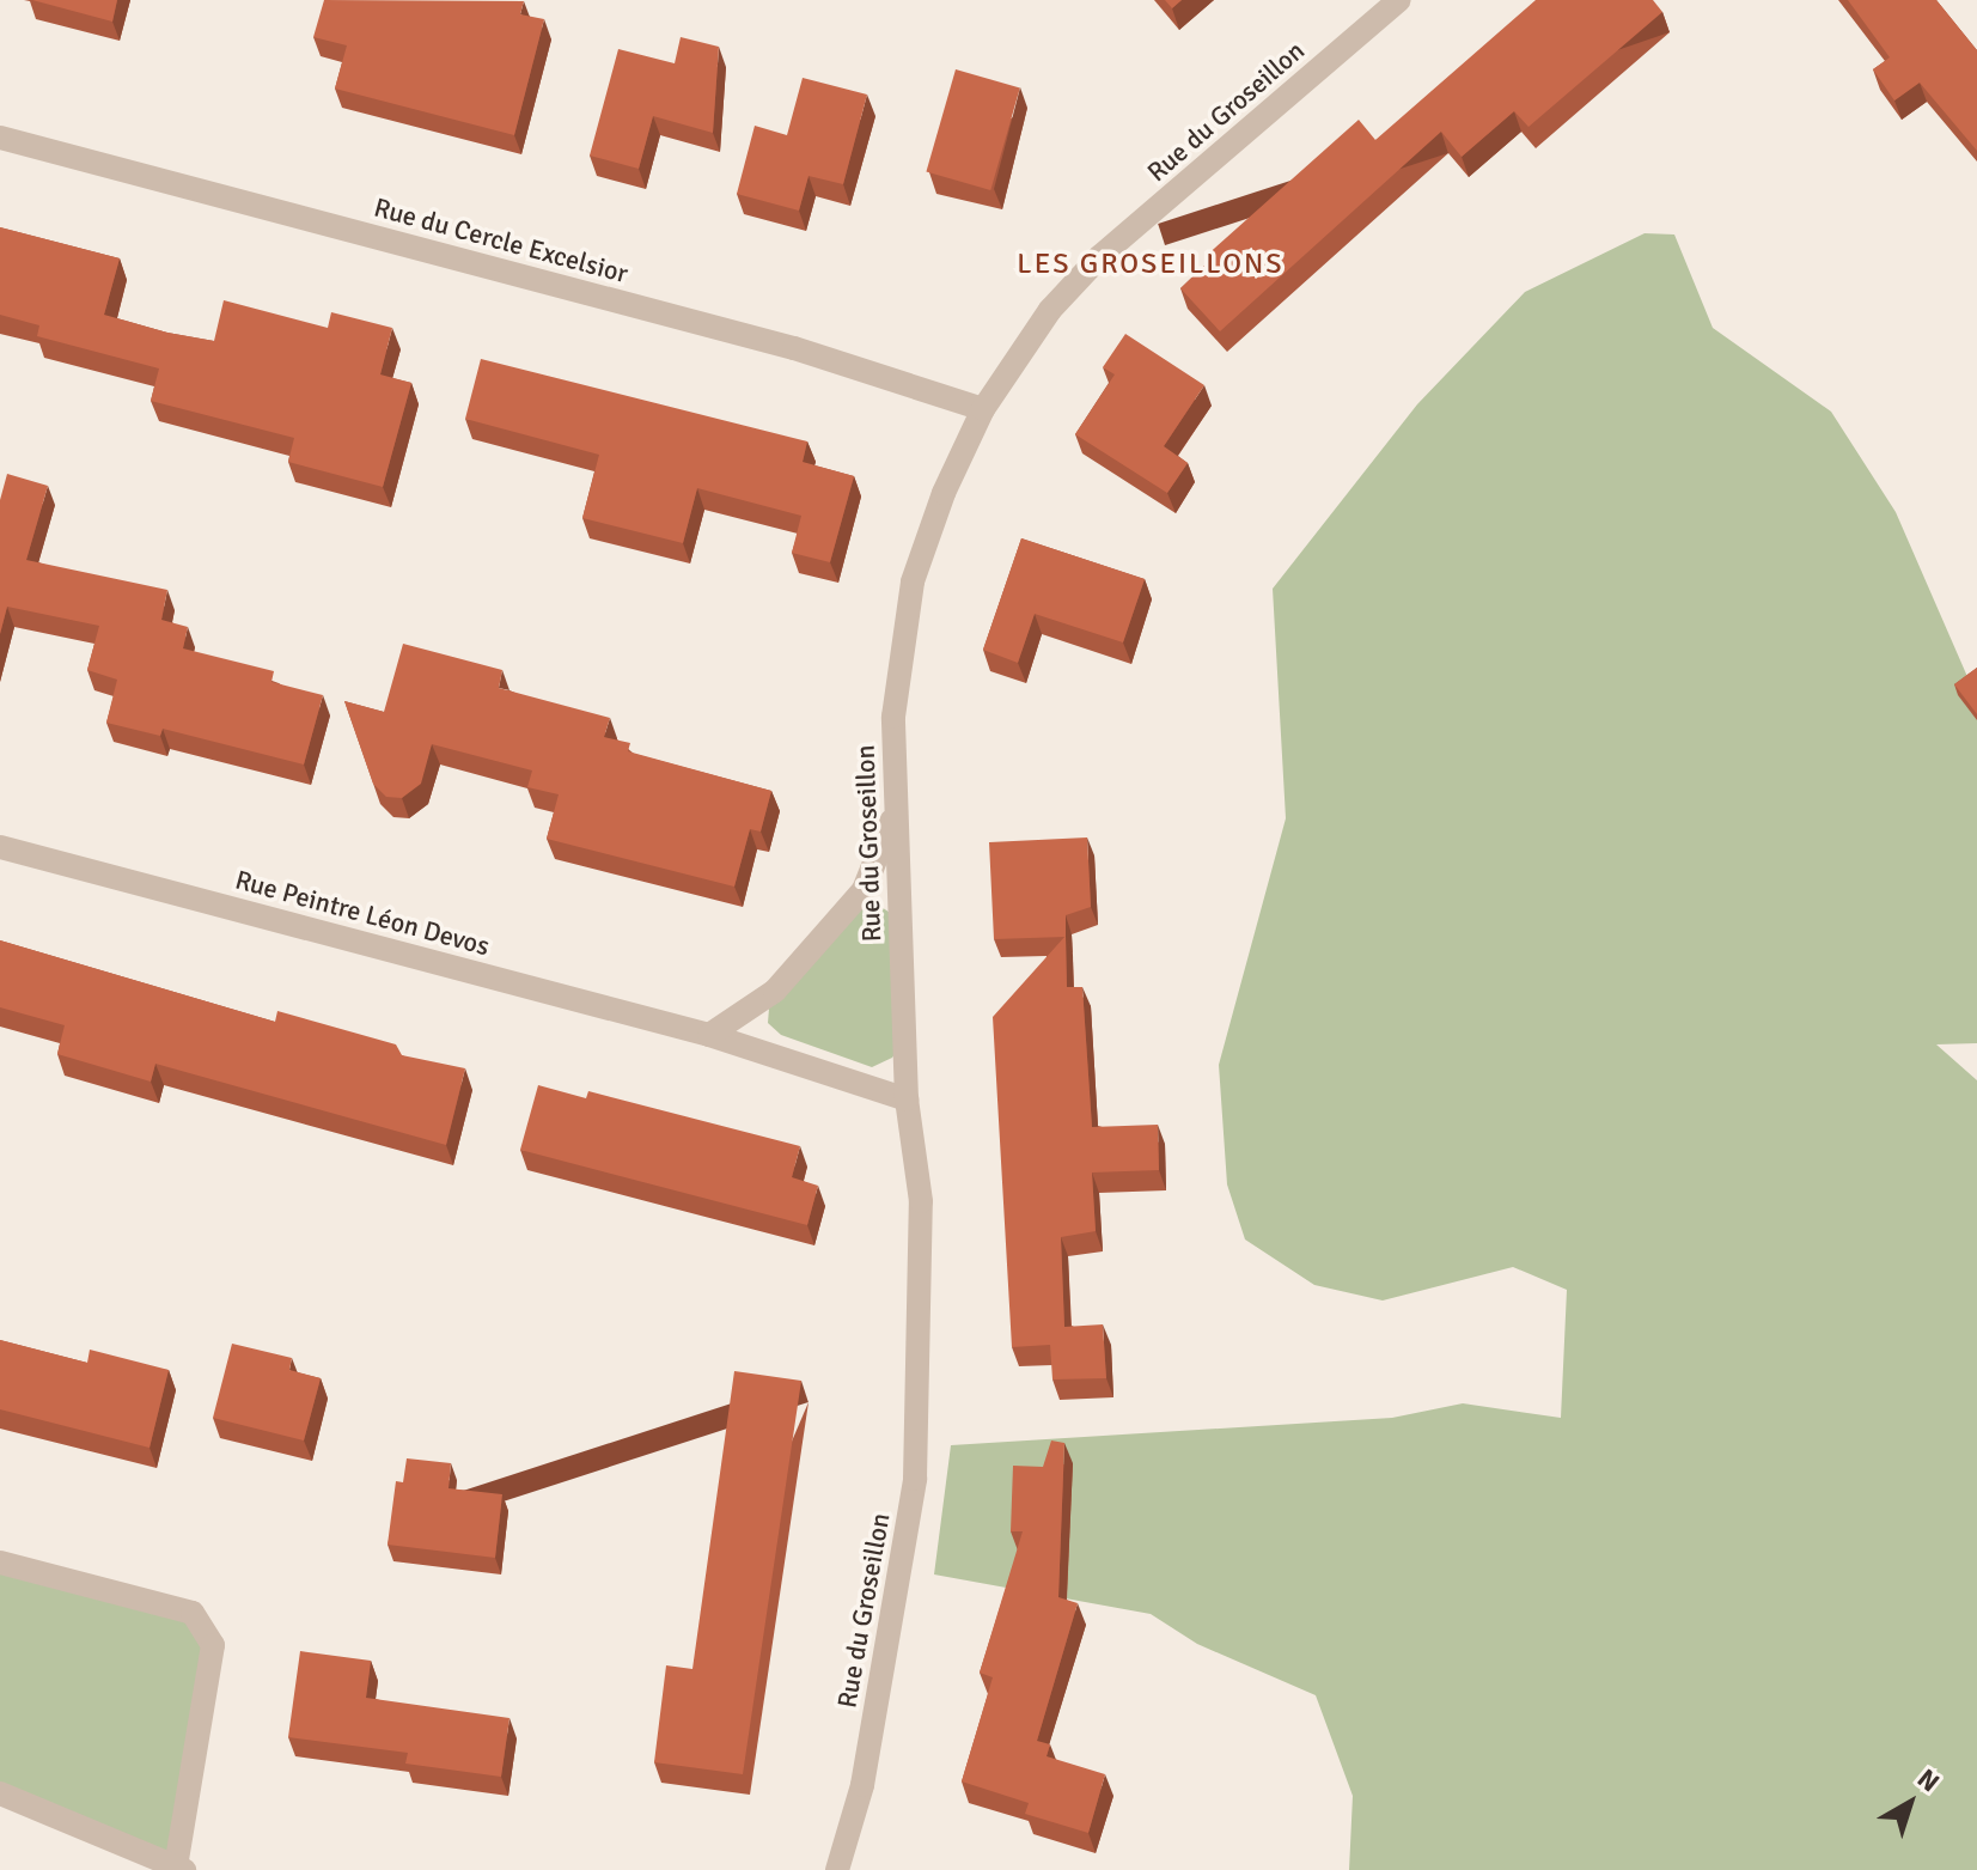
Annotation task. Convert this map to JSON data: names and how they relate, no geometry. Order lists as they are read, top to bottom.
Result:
{
  "streets": {
    "street": ["Rue du Groseillon", "Rue du Cercle Excelsior", "Rue Peintre Léon Devos"]
  },
  "crossings": [
    ["Rue du Groseillon", "Rue du Cercle Excelsior"],
    ["Rue du Groseillon", "Rue Peintre Léon Devos"]
  ],
  "districts": ["LES GROSEILLONS"],
  "north": "top right"
}
